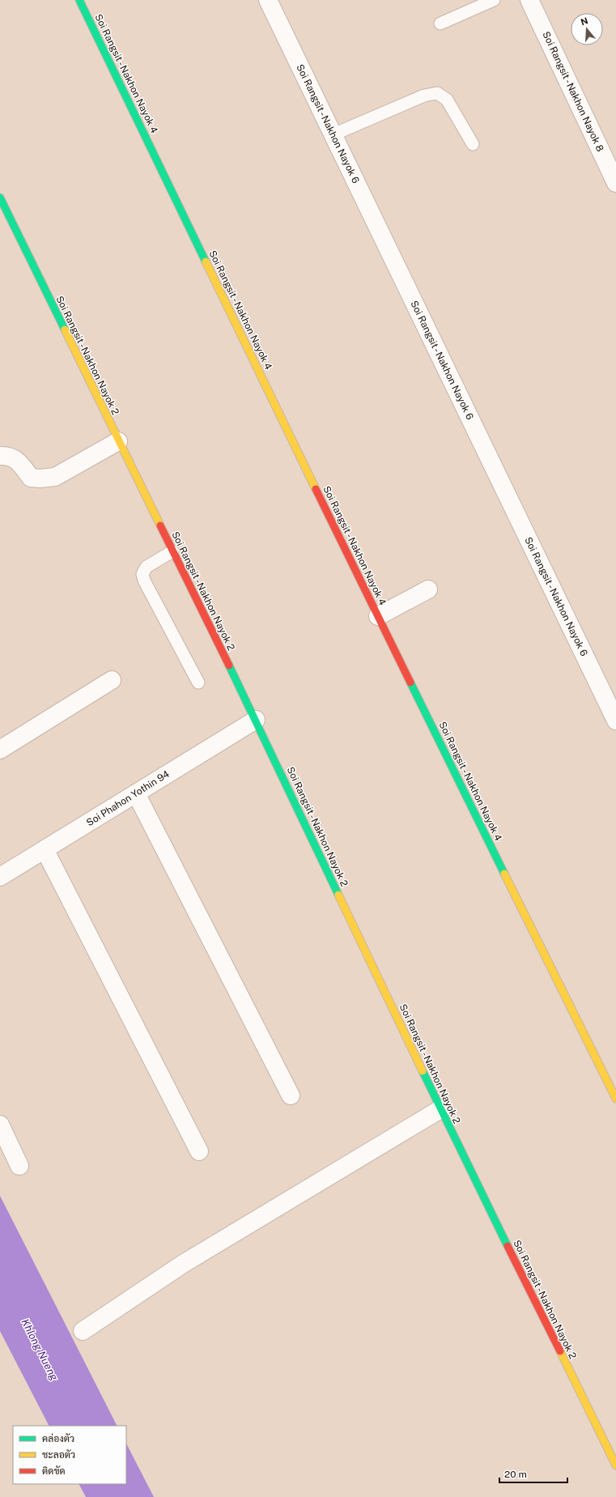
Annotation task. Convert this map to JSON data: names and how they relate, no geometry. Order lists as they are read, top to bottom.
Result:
{
  "streets": {
    "street": [
      "Soi Rangsit - Nakhon Nayok 4",
      "Soi Rangsit - Nakhon Nayok 8",
      "Soi Rangsit - Nakhon Nayok 6",
      "Soi Rangsit - Nakhon Nayok 2",
      "Soi Phahon Yothin 94"
    ]
  },
  "crossings": [
    ["Soi Rangsit - Nakhon Nayok 2", "Soi Phahon Yothin 94"]
  ],
  "water": ["Khlong Nueng"],
  "legend": ["คล่องตัว", "ชะลอตัว", "ติดขัด"],
  "scale_bar": "20 m",
  "north": "top"
}
